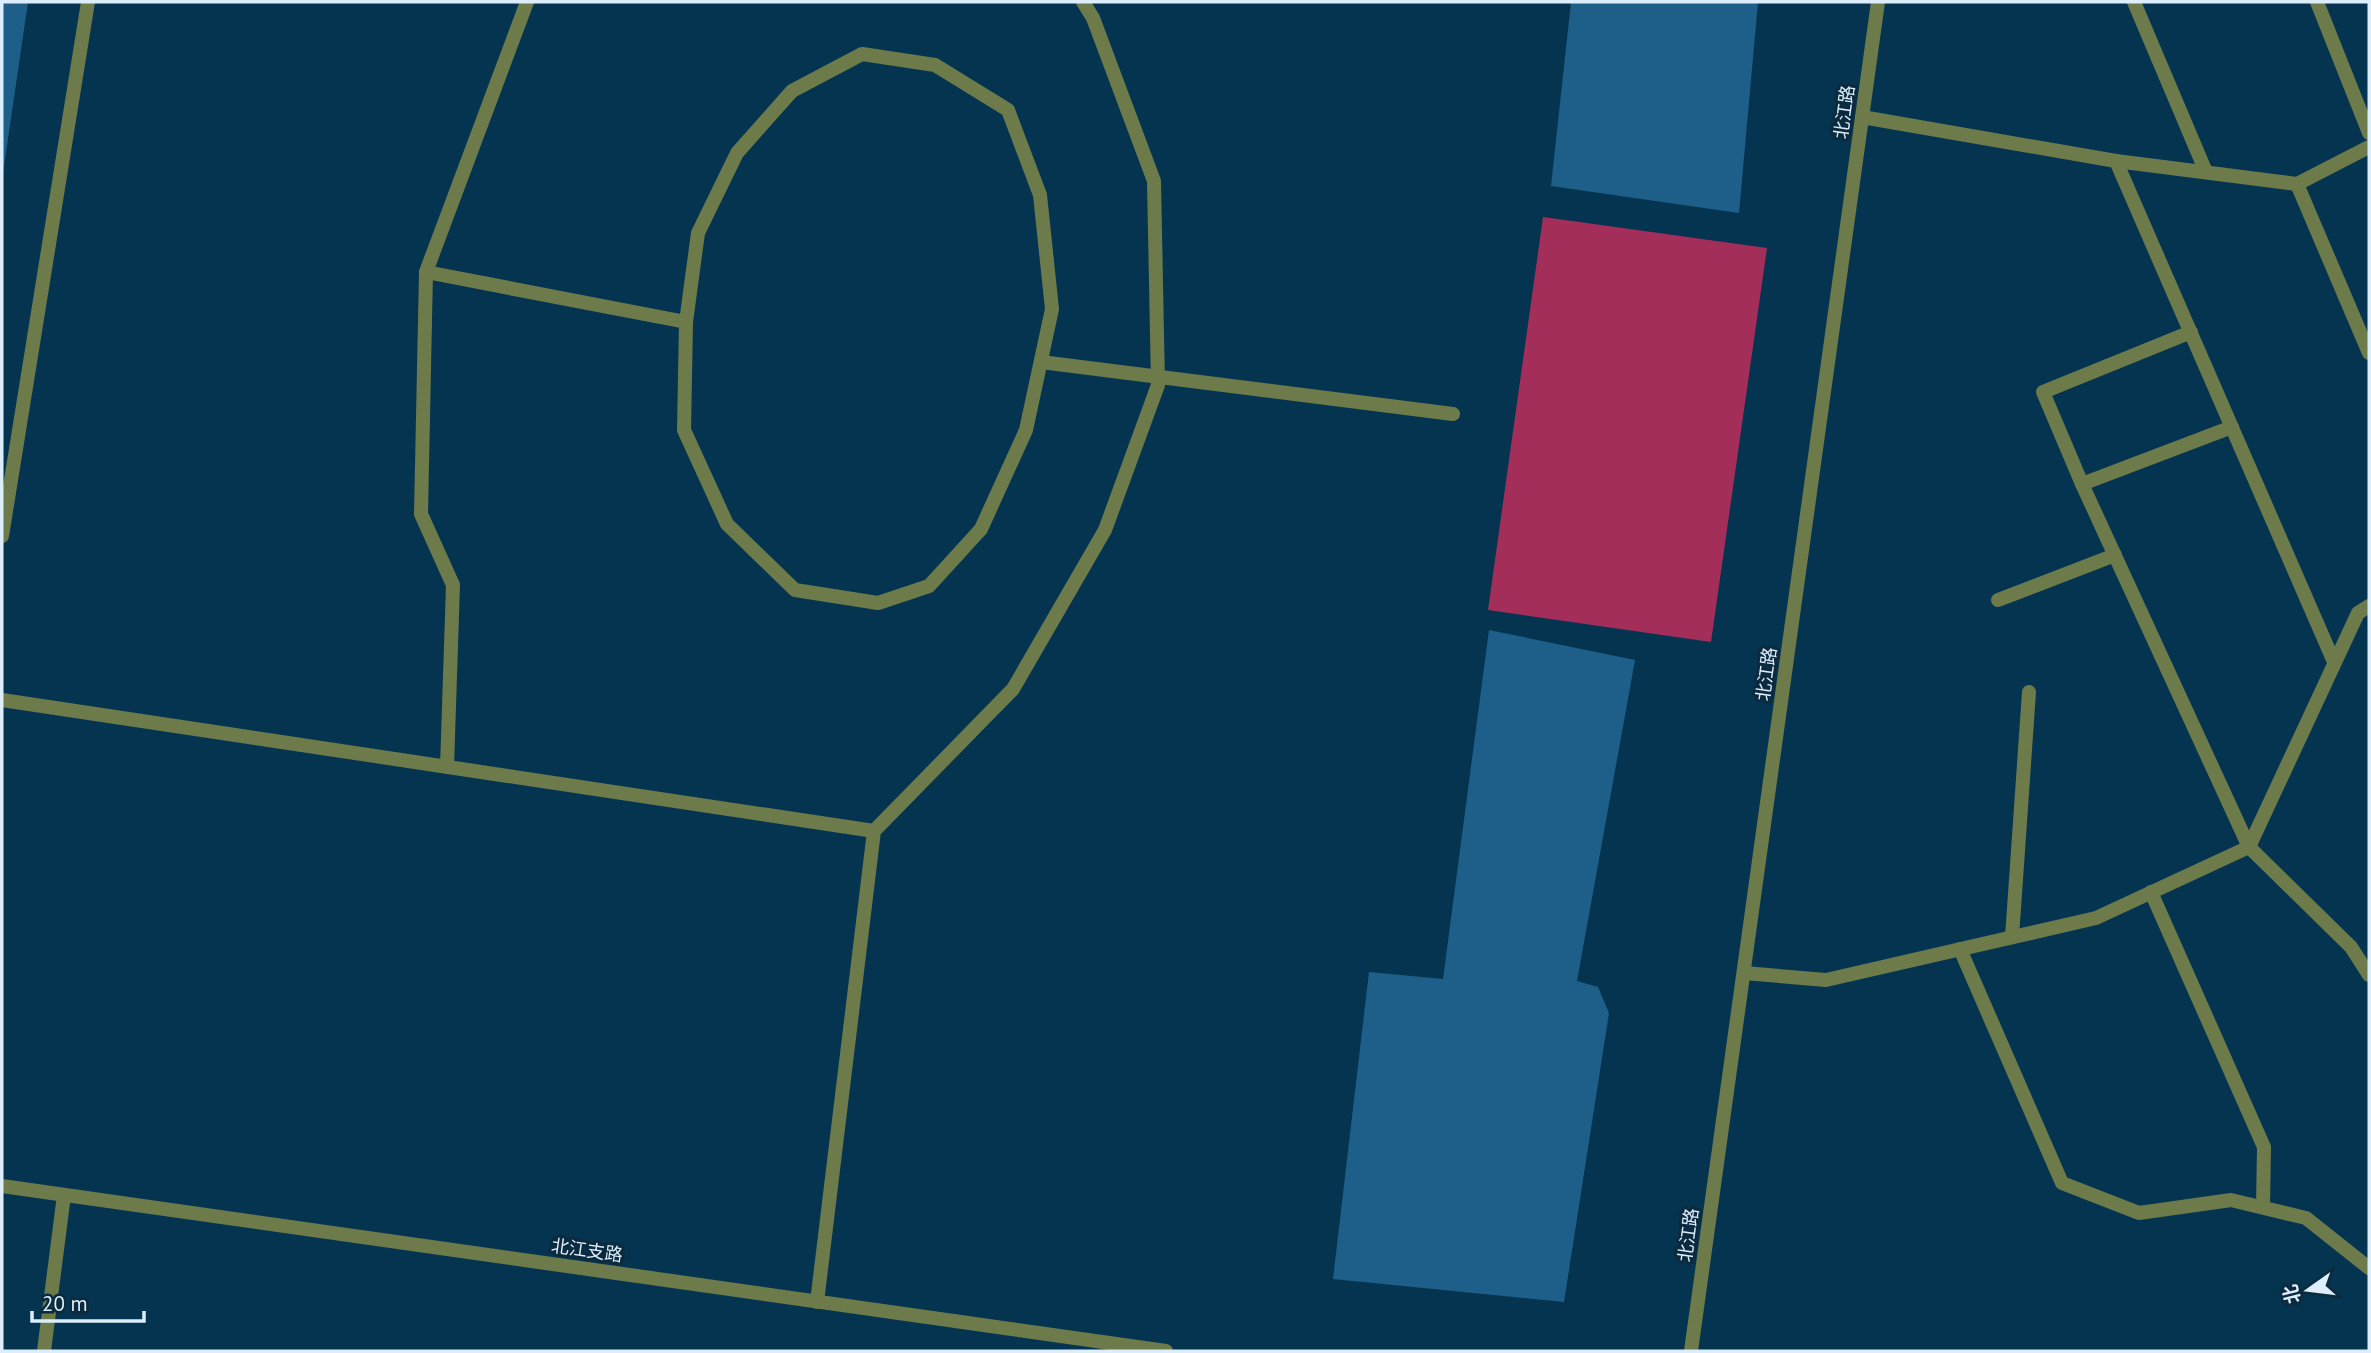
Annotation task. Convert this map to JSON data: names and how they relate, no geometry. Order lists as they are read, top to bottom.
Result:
{
  "streets": {
    "street": ["北江路", "北江支路"]
  },
  "scale_bar": "20 m",
  "north": "left"
}
